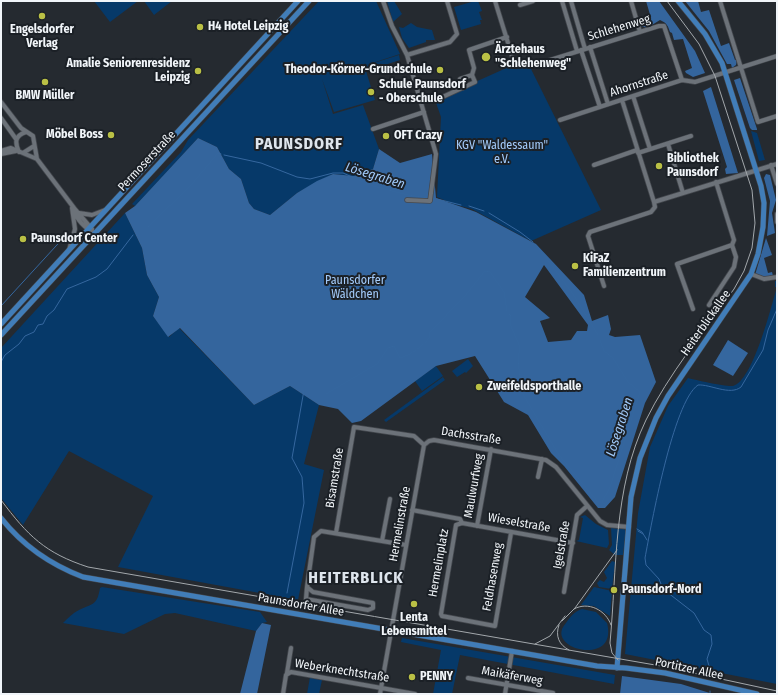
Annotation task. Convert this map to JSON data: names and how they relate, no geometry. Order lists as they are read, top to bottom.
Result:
{
  "streets": {
    "main road": [
      "Permoserstraße",
      "Heiterblickallee",
      "Paunsdorfer Allee",
      "Portitzer Allee"
    ],
    "street": [
      "Schlehenweg",
      "Ahornstraße",
      "Dachsstraße",
      "Bisamstraße",
      "Maulwurfweg",
      "Wieselstraße",
      "Hermelinstraße",
      "Igelstraße",
      "Hermelinplatz",
      "Feldhasenweg",
      "Weberknechtstraße",
      "Maikäferweg"
    ]
  },
  "crossings": [
    ["Schlehenweg", "Ahornstraße"],
    ["Ahornstraße", "Heiterblickallee"],
    ["Heiterblickallee", "Dachsstraße"],
    ["Heiterblickallee", "Paunsdorfer Allee"],
    ["Heiterblickallee", "Portitzer Allee"],
    ["Dachsstraße", "Bisamstraße"],
    ["Dachsstraße", "Maulwurfweg"],
    ["Dachsstraße", "Hermelinstraße"],
    ["Dachsstraße", "Igelstraße"],
    ["Maulwurfweg", "Wieselstraße"],
    ["Wieselstraße", "Igelstraße"],
    ["Wieselstraße", "Hermelinplatz"],
    ["Wieselstraße", "Feldhasenweg"],
    ["Hermelinstraße", "Hermelinplatz"],
    ["Hermelinstraße", "Paunsdorfer Allee"],
    ["Hermelinstraße", "Weberknechtstraße"],
    ["Hermelinplatz", "Feldhasenweg"],
    ["Paunsdorfer Allee", "Portitzer Allee"]
  ],
  "districts": ["PAUNSDORF", "HEITERBLICK"],
  "water": ["Lösegraben"],
  "parks": ["KGV \"Waldessaum\" e.V.", "Paunsdorfer Wäldchen"],
  "places": [
    "Engelsdorfer Verlag",
    "H4 Hotel Leipzig",
    "Ärztehaus \"Schlehenweg\"",
    "Theodor-Körner-Grundschule",
    "Amalie Seniorenresidenz Leipzig",
    "BMW Müller",
    "Schule Paunsdorf - Oberschule",
    "Möbel Boss",
    "OFT Crazy",
    "Bibliothek Paunsdorf",
    "Paunsdorf Center",
    "KiFaZ Familienzentrum",
    "Zweifeldsporthalle",
    "Paunsdorf-Nord",
    "Lenta Lebensmittel",
    "PENNY"
  ]
}
